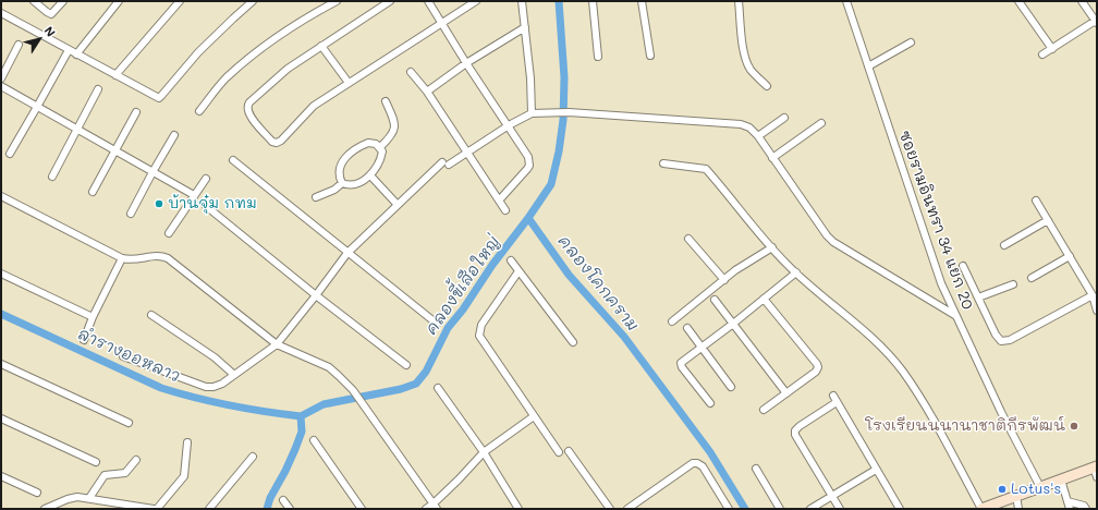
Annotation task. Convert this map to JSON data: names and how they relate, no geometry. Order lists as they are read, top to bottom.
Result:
{
  "streets": {
    "street": ["ซอยรามอินทรา 34 แยก 20"]
  },
  "water": ["คลองโคกคราม", "คลองขี้เสือใหญ่", "ลำรางออหลาว"],
  "places": ["บ้านจุ๋ม กทม", "โรงเรียนนนานาชาติกีรพัฒน์", "Lotus's"],
  "north": "top right"
}
